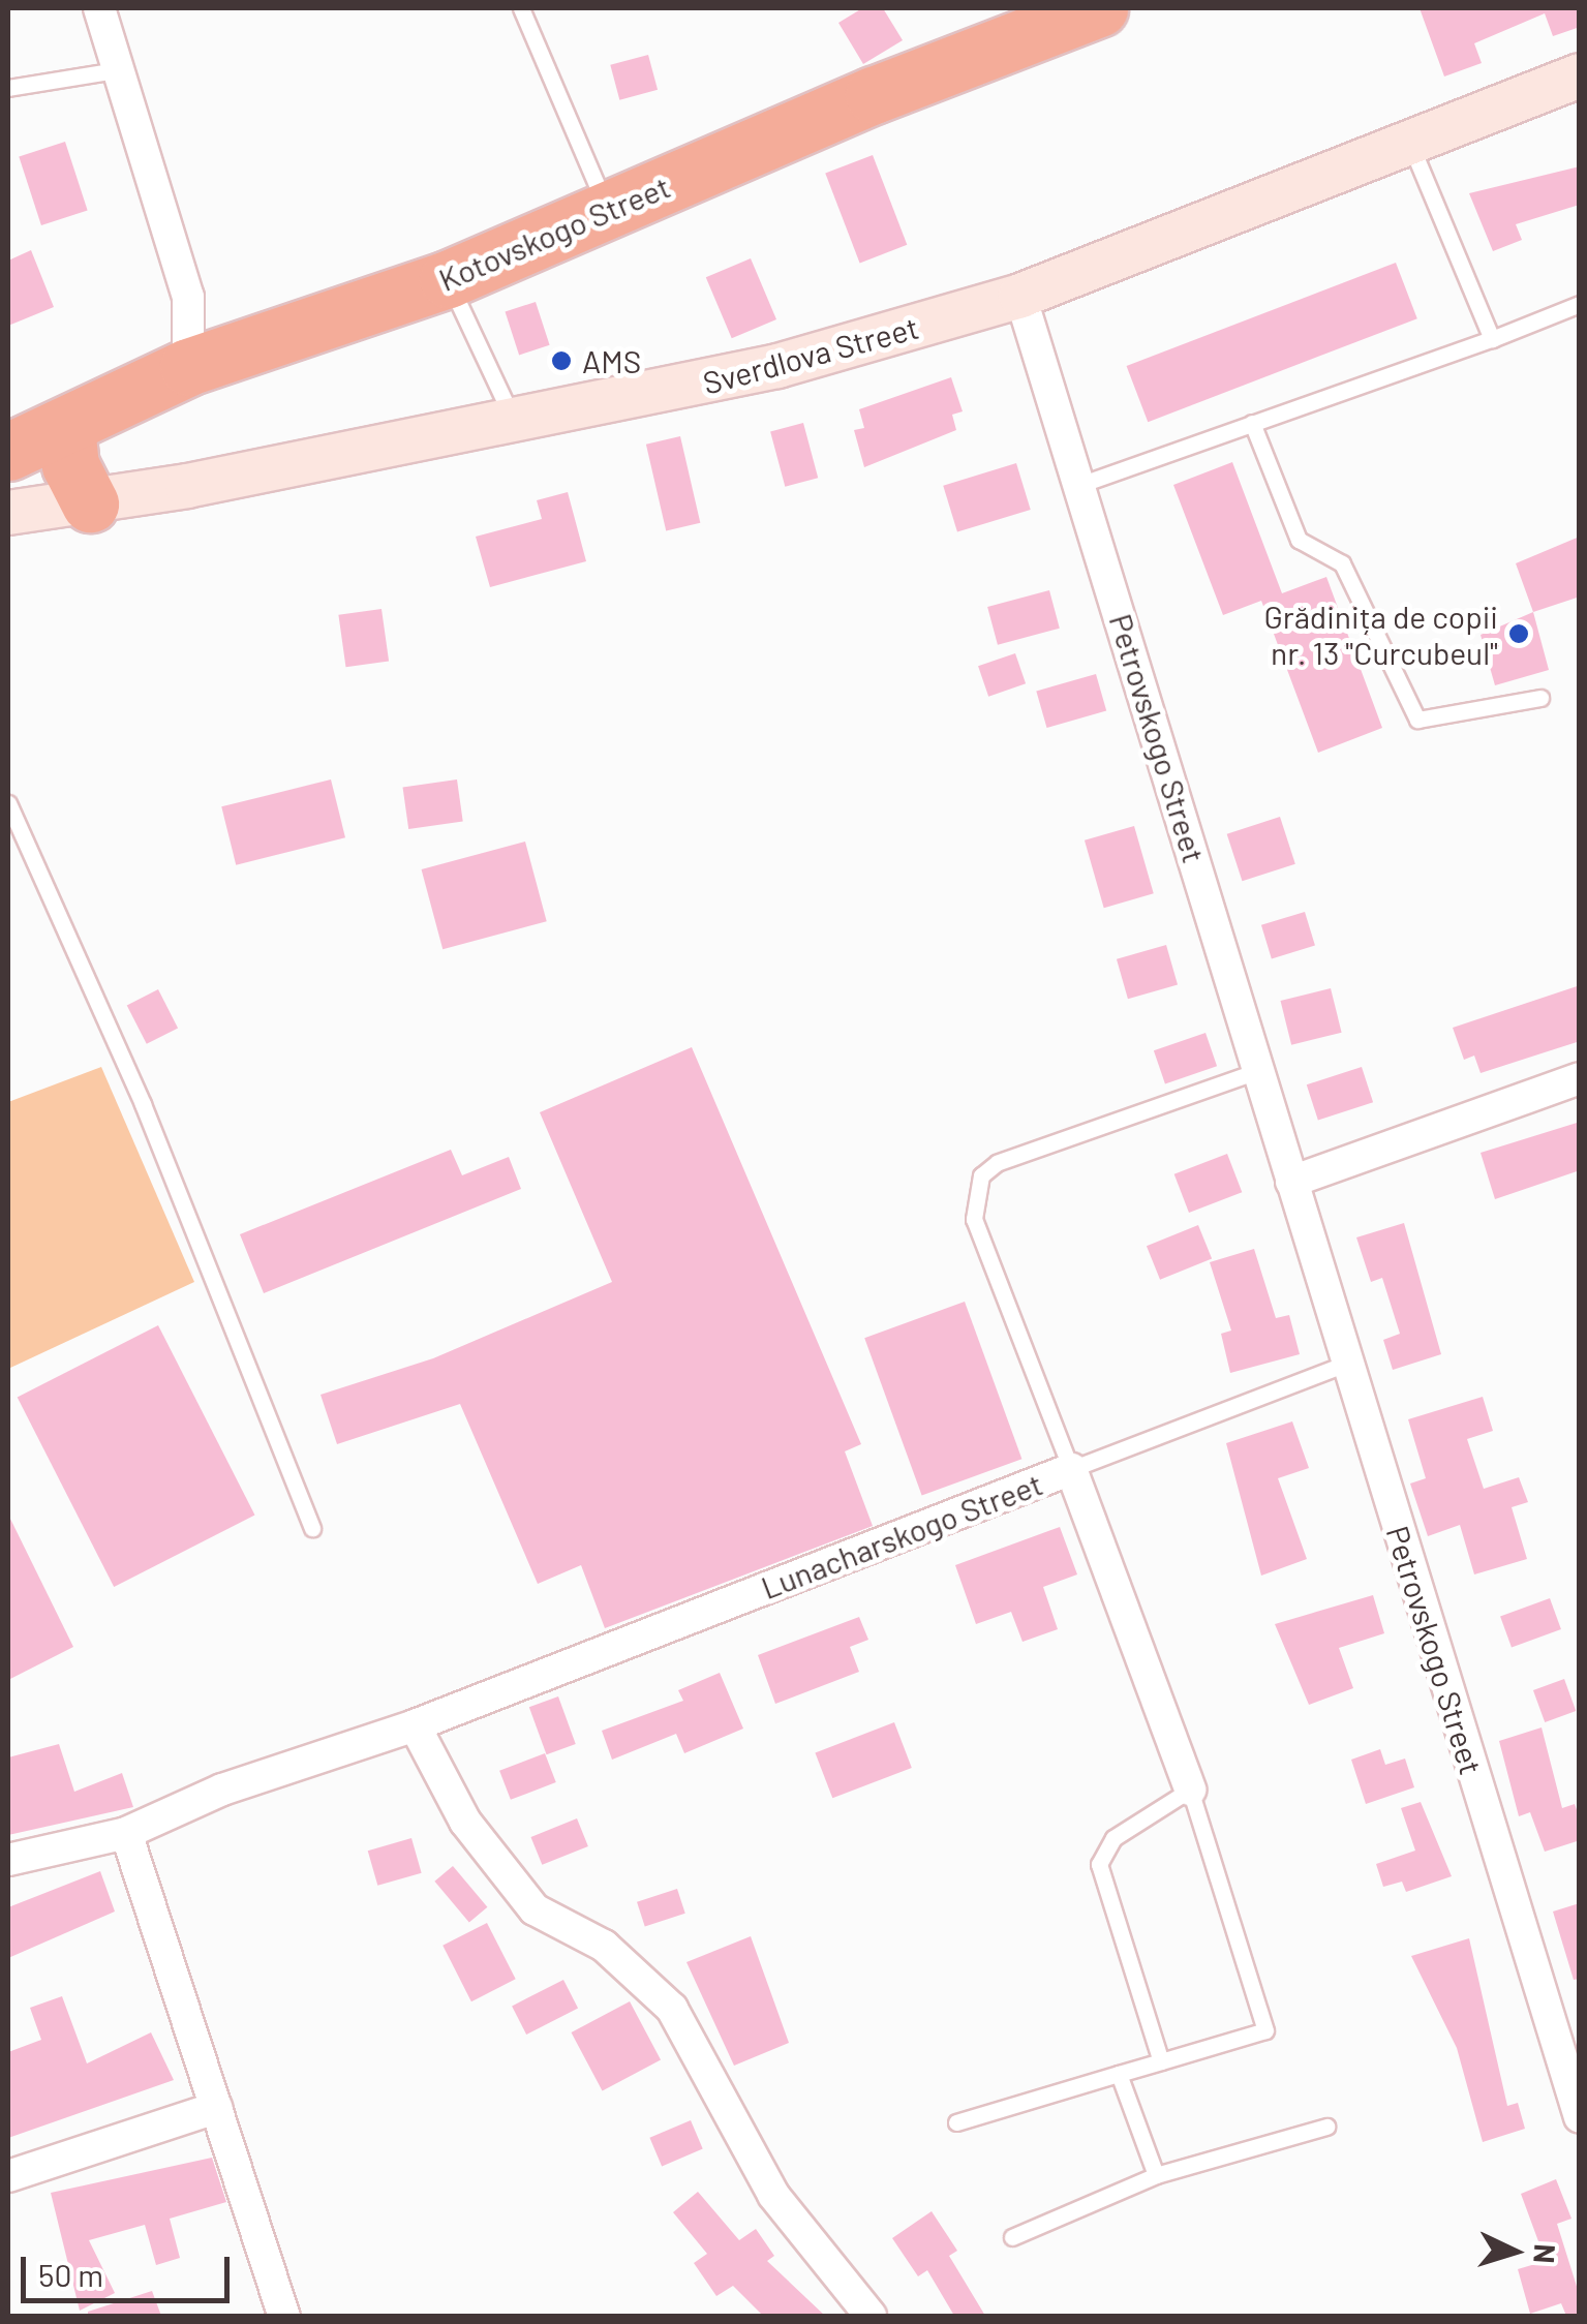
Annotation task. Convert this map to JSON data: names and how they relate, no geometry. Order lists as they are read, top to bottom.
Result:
{
  "streets": {
    "highway": ["Kotovskogo Street"],
    "street": ["Sverdlova Street", "Petrovskogo Street", "Lunacharskogo Street"]
  },
  "crossings": [
    ["Sverdlova Street", "Petrovskogo Street"]
  ],
  "places": ["AMS", "Grădinița de copii nr. 13 \"Curcubeul\""],
  "scale_bar": "50 m",
  "north": "right"
}
